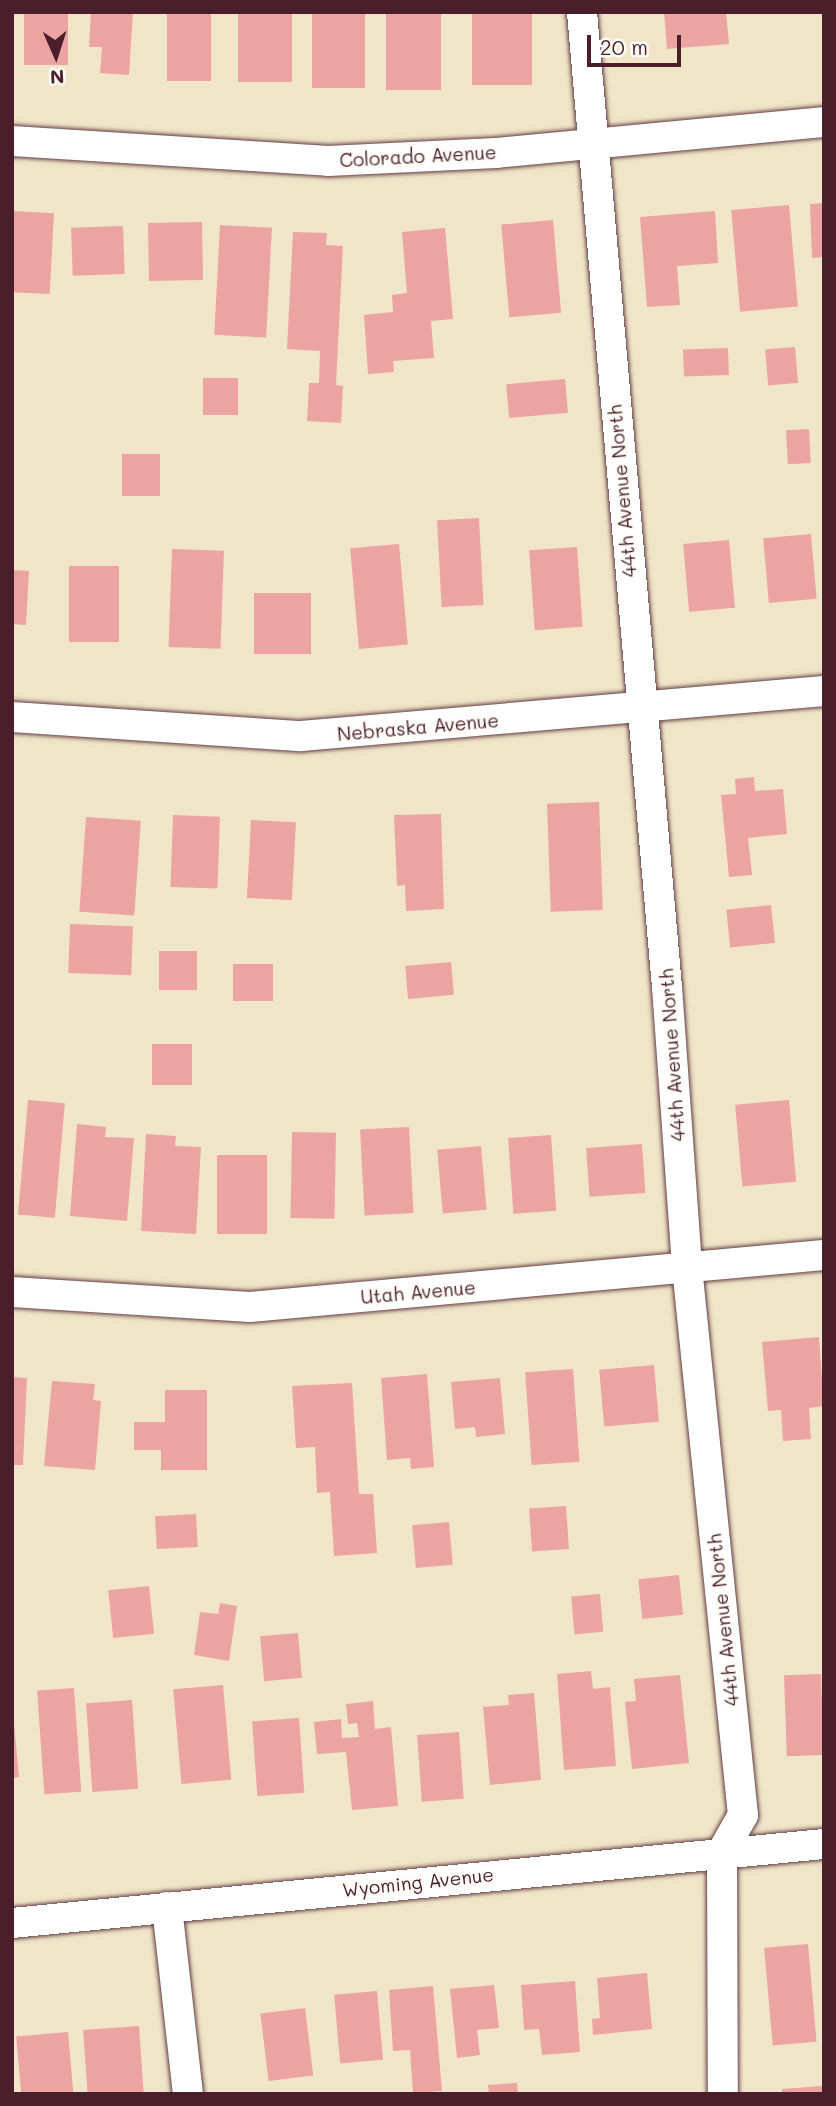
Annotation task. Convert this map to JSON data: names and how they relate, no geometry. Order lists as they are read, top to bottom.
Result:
{
  "streets": {
    "street": [
      "Colorado Avenue",
      "44th Avenue North",
      "Nebraska Avenue",
      "Utah Avenue",
      "Wyoming Avenue"
    ]
  },
  "crossings": [
    ["Colorado Avenue", "44th Avenue North"],
    ["44th Avenue North", "Nebraska Avenue"],
    ["44th Avenue North", "Utah Avenue"],
    ["44th Avenue North", "Wyoming Avenue"]
  ],
  "scale_bar": "20 m",
  "north": "bottom"
}
